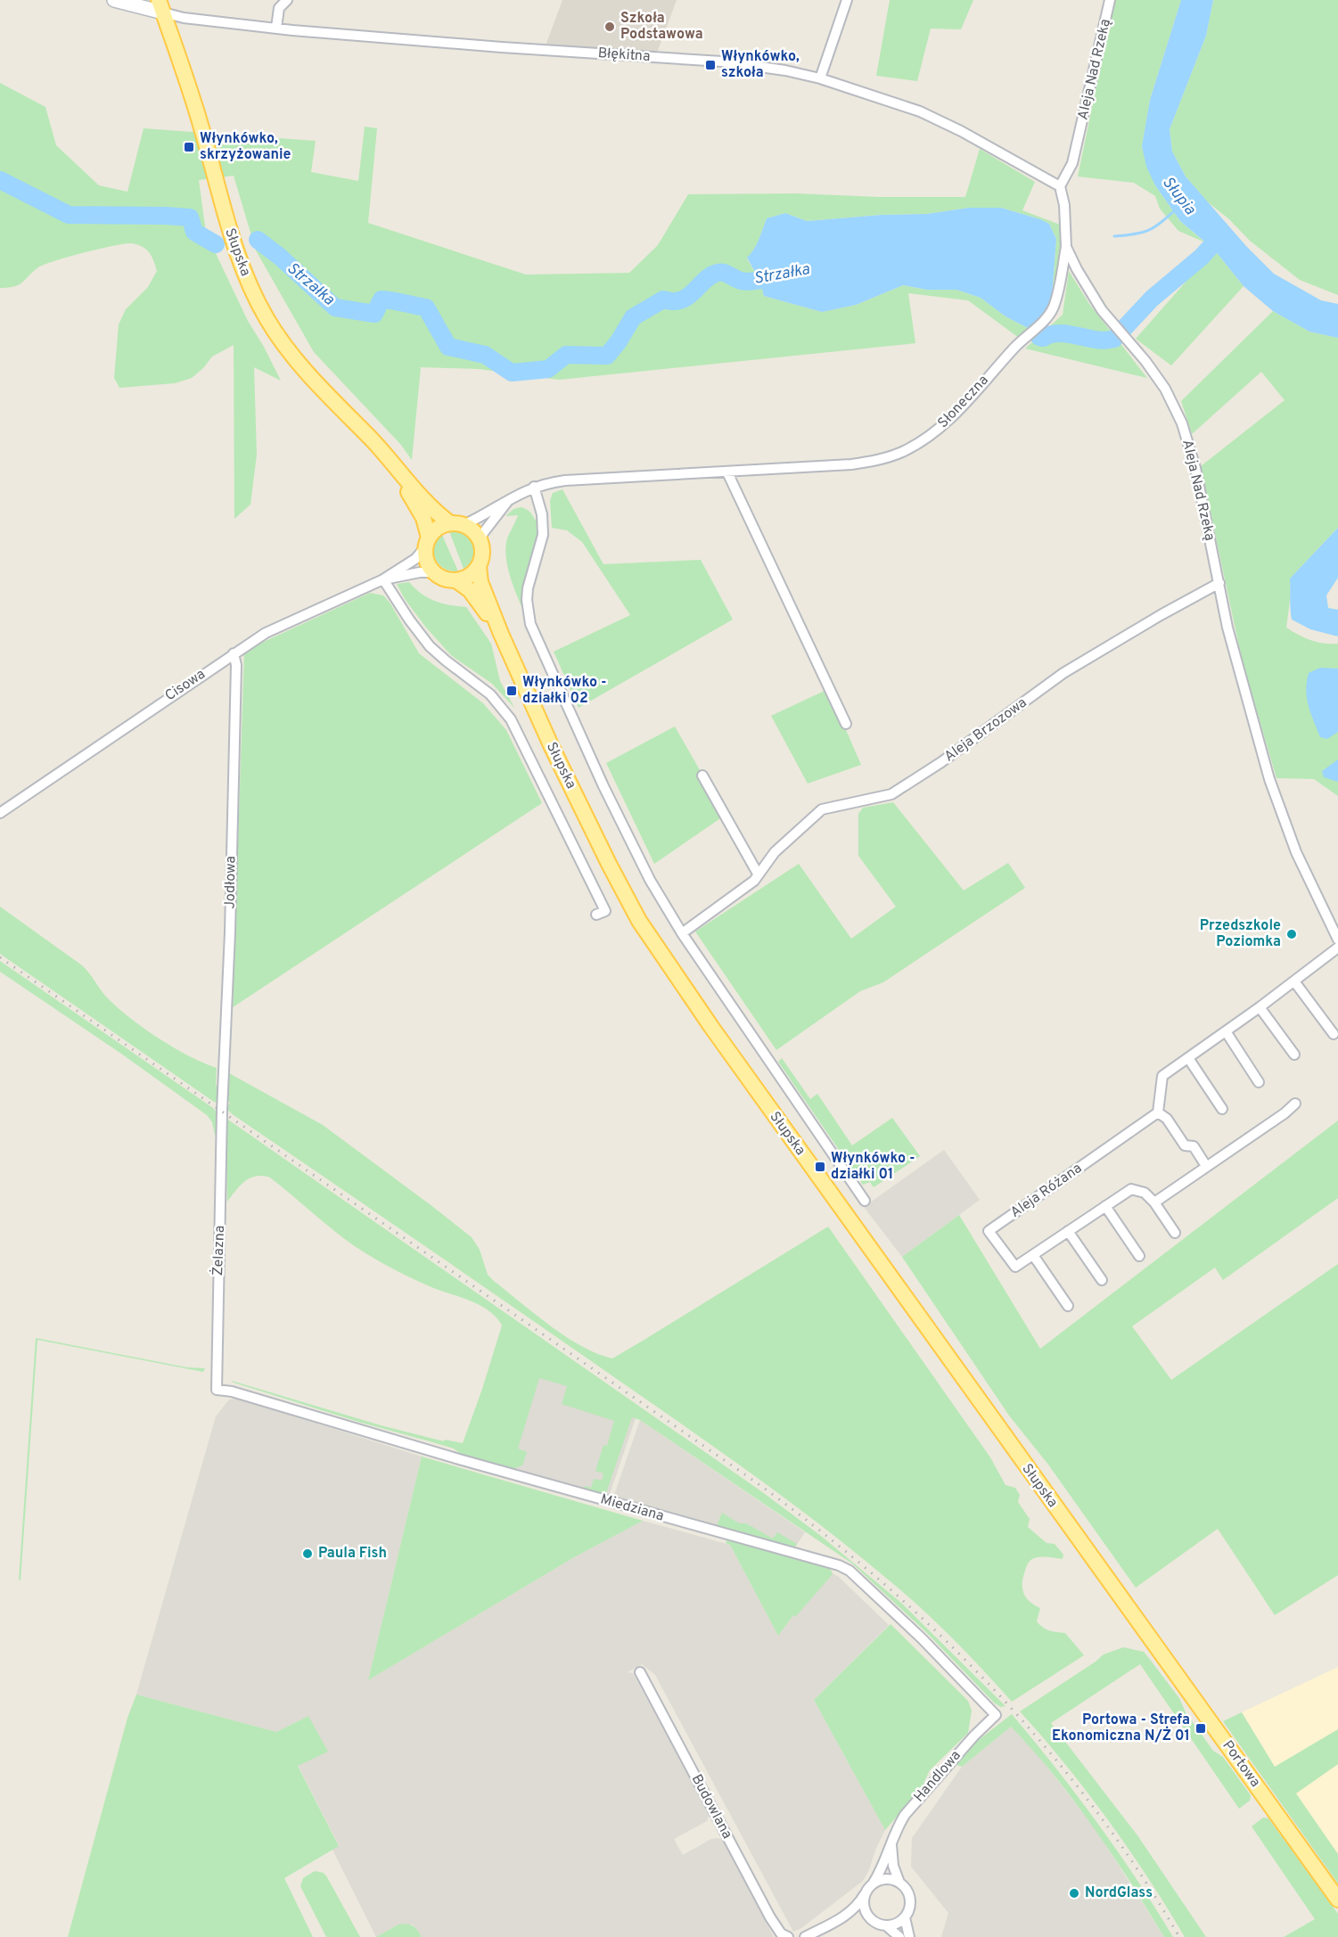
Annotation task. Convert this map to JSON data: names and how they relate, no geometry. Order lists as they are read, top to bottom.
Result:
{
  "streets": {
    "main road": ["Słupska", "Portowa"],
    "street": [
      "Błękitna",
      "Aleja Nad Rzeką",
      "Słoneczna",
      "Cisowa",
      "Aleja Brzozowa",
      "Jodłowa",
      "Aleja Różana",
      "Żelazna",
      "Miedziana",
      "Handlowa",
      "Budowlana"
    ]
  },
  "crossings": [
    ["Błękitna", "Aleja Nad Rzeką"],
    ["Błękitna", "Słupska"],
    ["Aleja Nad Rzeką", "Słoneczna"],
    ["Aleja Nad Rzeką", "Aleja Brzozowa"],
    ["Słupska", "Słoneczna"],
    ["Słupska", "Cisowa"],
    ["Słupska", "Portowa"],
    ["Słoneczna", "Cisowa"],
    ["Cisowa", "Jodłowa"],
    ["Jodłowa", "Żelazna"],
    ["Żelazna", "Miedziana"],
    ["Miedziana", "Handlowa"]
  ],
  "water": ["Słupia", "Strzałka"],
  "places": {
    "other": [
      "Szkoła Podstawowa",
      "Przedszkole Poziomka",
      "Paula Fish",
      "NordGlass"
    ],
    "transit": [
      "Włynkówko, szkoła",
      "Włynkówko, skrzyżowanie",
      "Włynkówko - działki 02",
      "Włynkówko - działki 01",
      "Portowa - Strefa Ekonomiczna N/Ż 01"
    ]
  }
}
